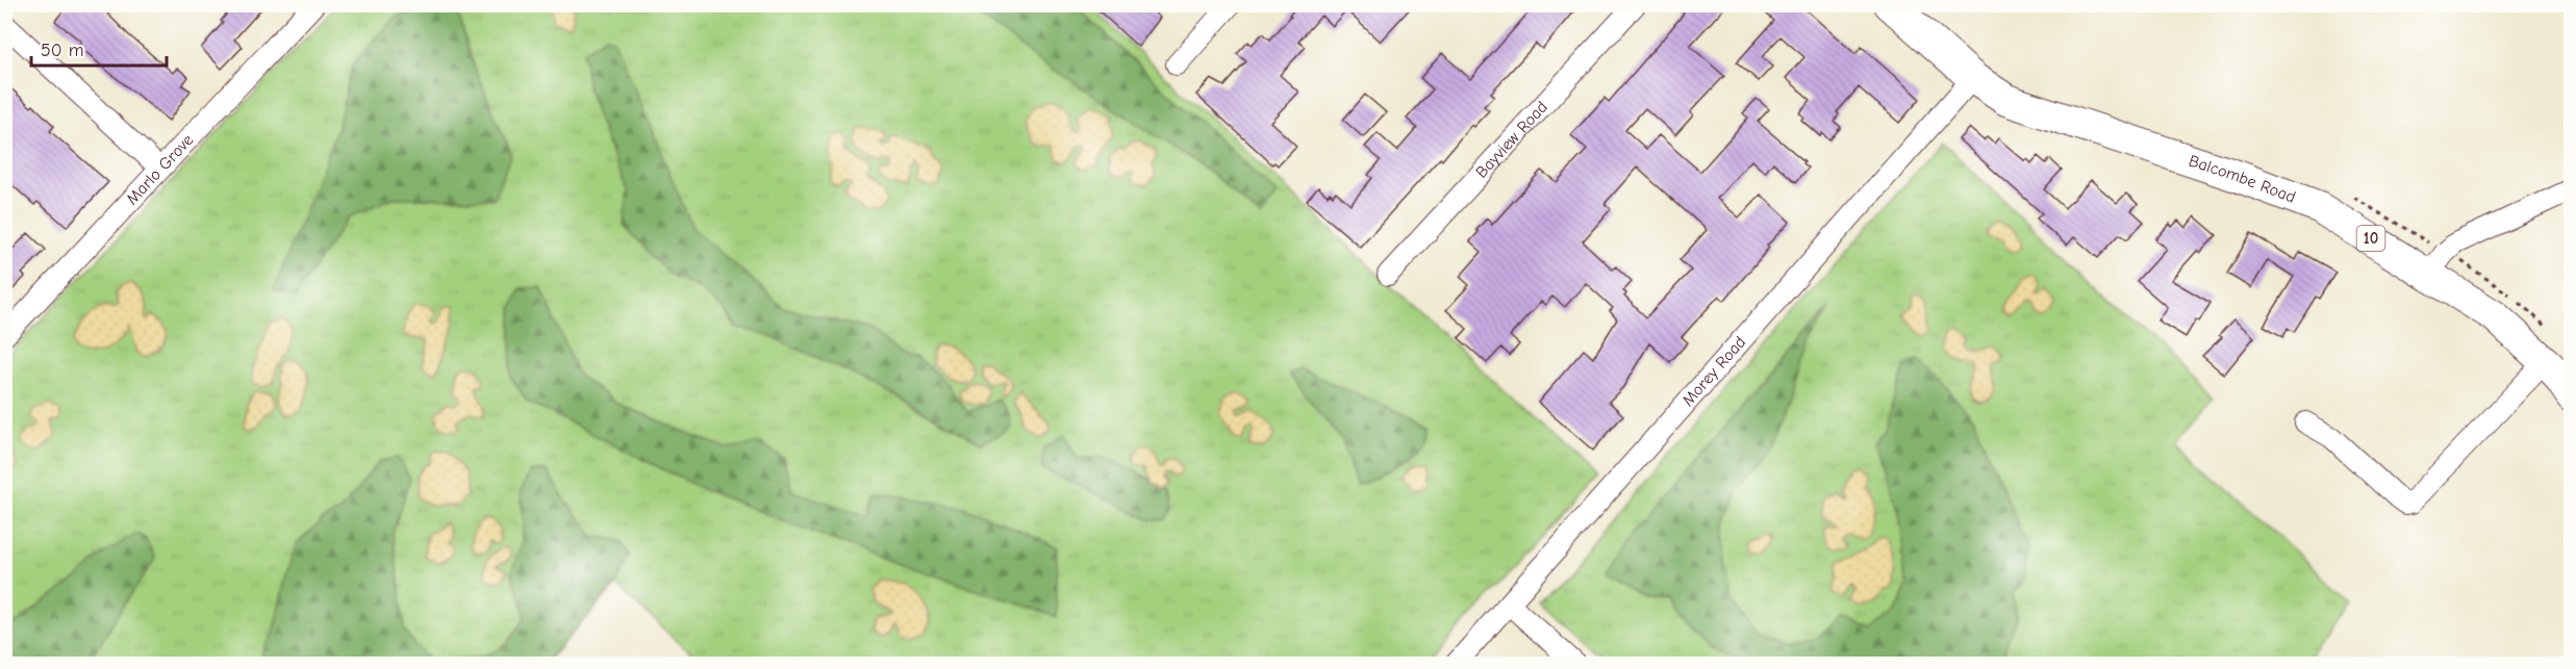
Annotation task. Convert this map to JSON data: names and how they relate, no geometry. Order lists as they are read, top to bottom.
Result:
{
  "streets": {
    "main road": ["Balcombe Road", "10"],
    "street": ["Bayview Road", "Marlo Grove", "Morey Road"]
  },
  "crossings": [
    ["Balcombe Road", "Morey Road"]
  ],
  "scale_bar": "50 m"
}
